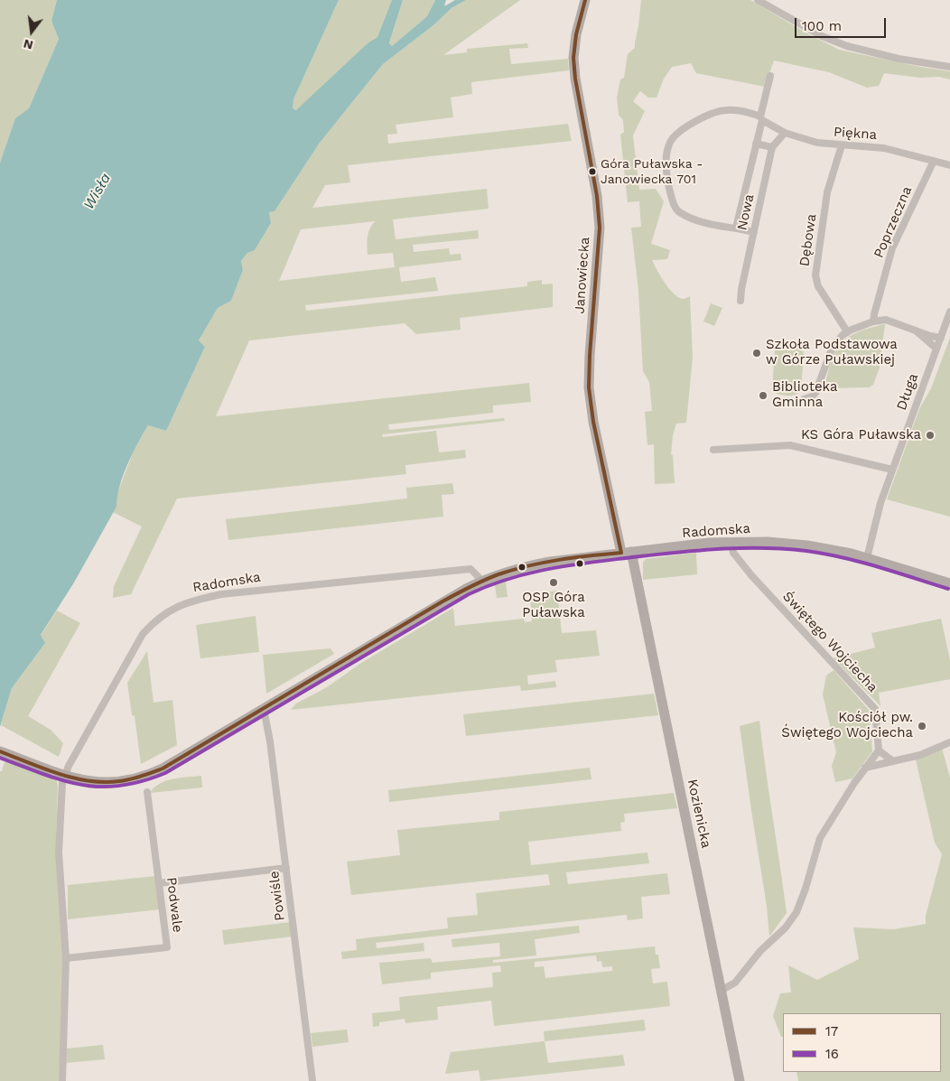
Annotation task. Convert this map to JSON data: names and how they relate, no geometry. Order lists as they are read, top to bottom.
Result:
{
  "streets": {
    "main road": ["Janowiecka", "Radomska", "Kozienicka"],
    "street": [
      "Piękna",
      "Nowa",
      "Poprzeczna",
      "Dębowa",
      "Długa",
      "Świętego Wojciecha",
      "Powiśle",
      "Podwale"
    ]
  },
  "crossings": [
    ["Piękna", "Nowa"],
    ["Piękna", "Poprzeczna"],
    ["Piękna", "Dębowa"],
    ["Janowiecka", "Radomska"],
    ["Janowiecka", "Kozienicka"],
    ["Długa", "Radomska"],
    ["Radomska", "Świętego Wojciecha"],
    ["Radomska", "Kozienicka"],
    ["Radomska", "Powiśle"]
  ],
  "water": ["Wisła"],
  "places": [
    "Góra Puławska - Janowiecka 701",
    "Szkoła Podstawowa w Górze Puławskiej",
    "Biblioteka Gminna",
    "KS Góra Puławska",
    "OSP Góra Puławska",
    "Kościół pw. Świętego Wojciecha"
  ],
  "lines": ["transit line 17", "transit line 16"],
  "legend": ["17", "16"],
  "scale_bar": "100 m",
  "north": "bottom"
}
